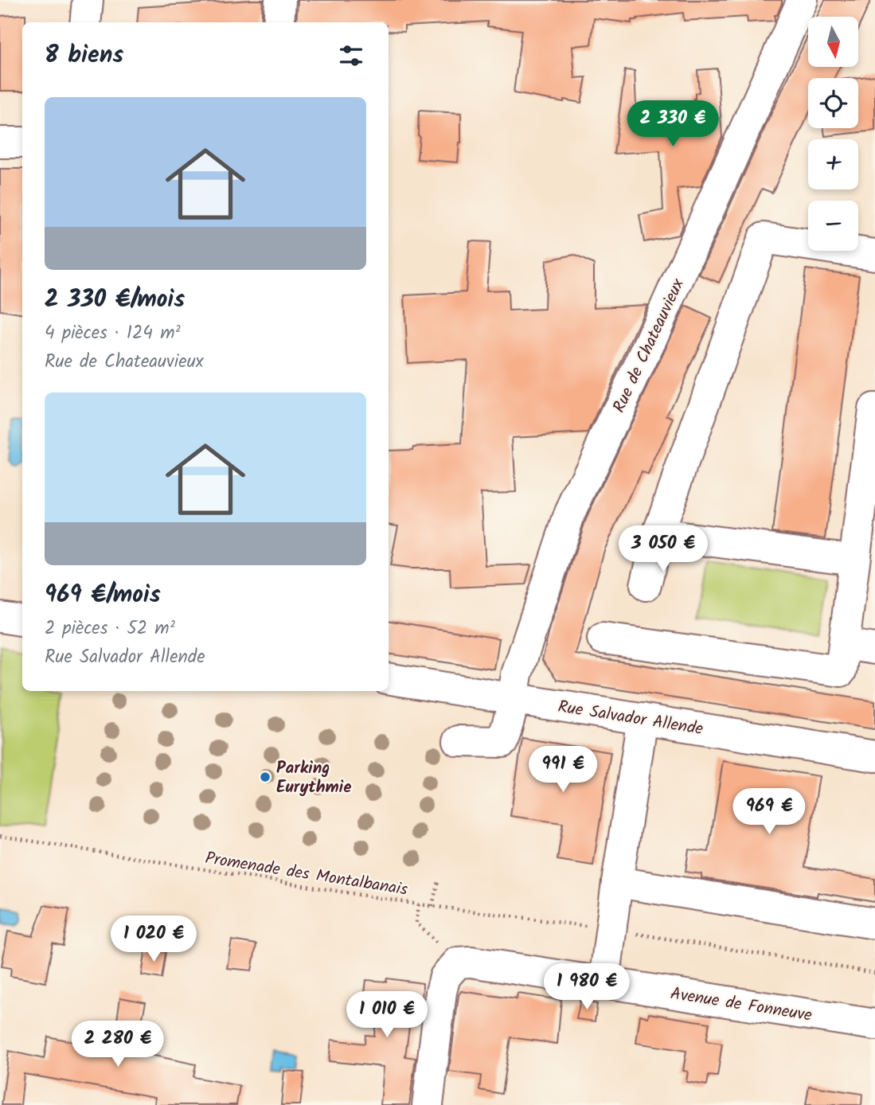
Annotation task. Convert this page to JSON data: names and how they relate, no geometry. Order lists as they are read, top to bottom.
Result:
{
  "streets": {
    "street": ["Rue de Chateauvieux", "Rue Salvador Allende", "Avenue de Fonneuve"],
    "path": ["Promenade des Montalbanais"]
  },
  "crossings": [
    ["Rue de Chateauvieux", "Rue Salvador Allende"]
  ],
  "places": ["Parking Eurythmie"],
  "north": "bottom",
  "page": {
    "map_buttons": ["+", "−"],
    "heading": "8 biens",
    "list": [
      {
        "name": "2 330 €/mois",
        "note": "4 pièces · 124 m² · Rue de Chateauvieux"
      },
      {
        "name": "969 €/mois",
        "note": "2 pièces · 52 m² · Rue Salvador Allende"
      }
    ],
    "price": [
      "2 330 €",
      "3 050 €",
      "991 €",
      "969 €",
      "1 020 €",
      "1 980 €",
      "1 010 €",
      "2 280 €"
    ]
  }
}
